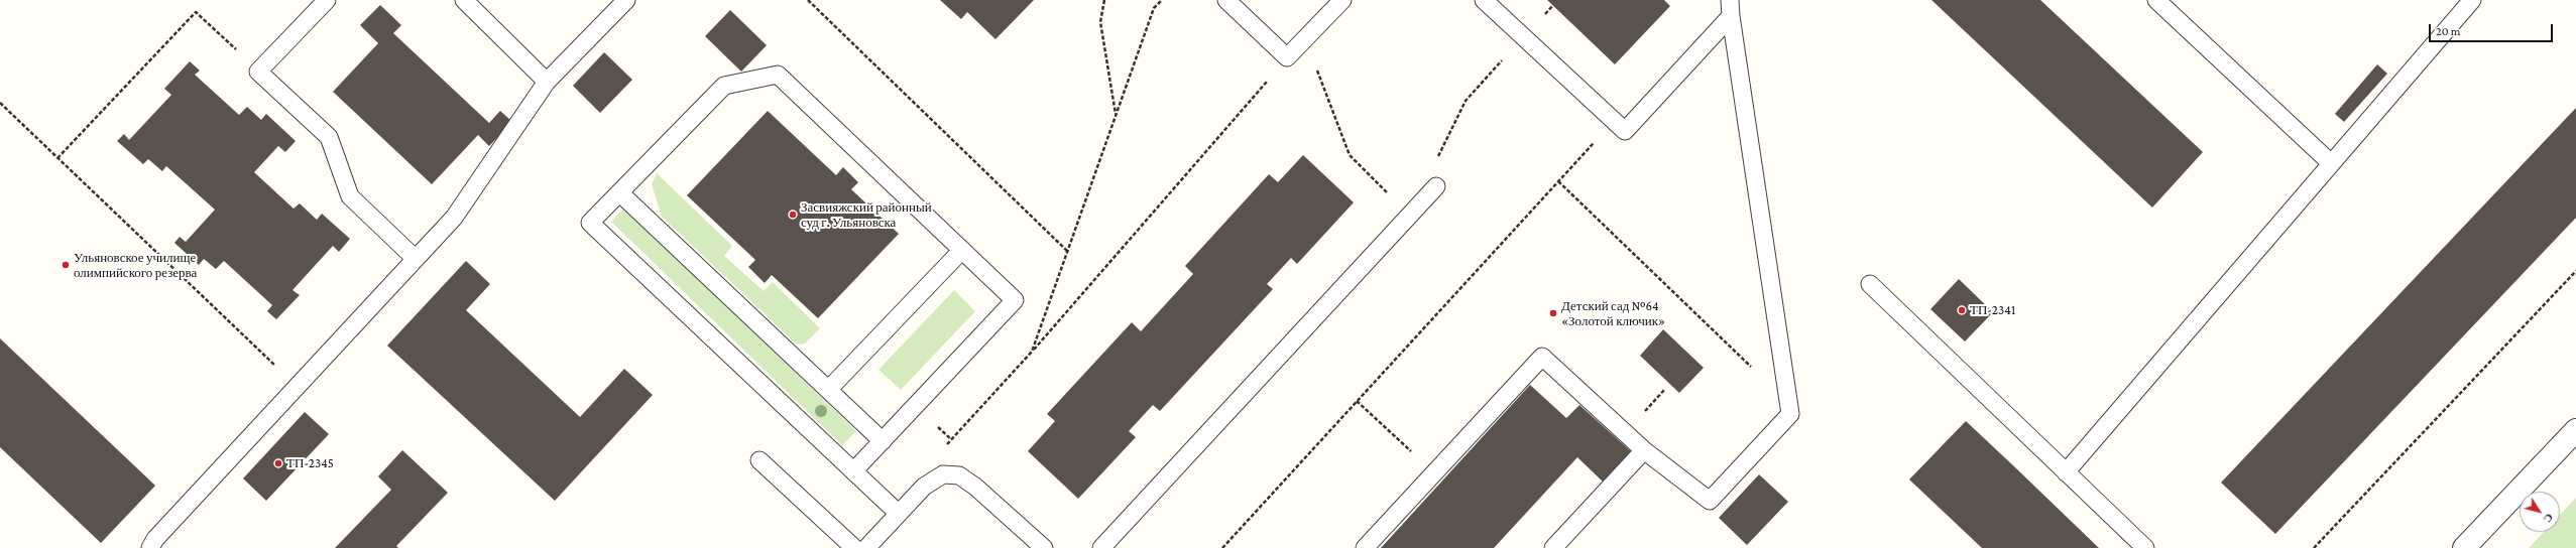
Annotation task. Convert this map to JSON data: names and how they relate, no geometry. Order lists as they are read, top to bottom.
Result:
{
  "places": [
    "Засвияжский районный суд г. Ульяновска",
    "Ульяновское училище олимпийского резерва",
    "ТП-2341",
    "Детский сад №64 «Золотой ключик»",
    "ТП-2345"
  ],
  "scale_bar": "20 m",
  "north": "bottom right"
}
